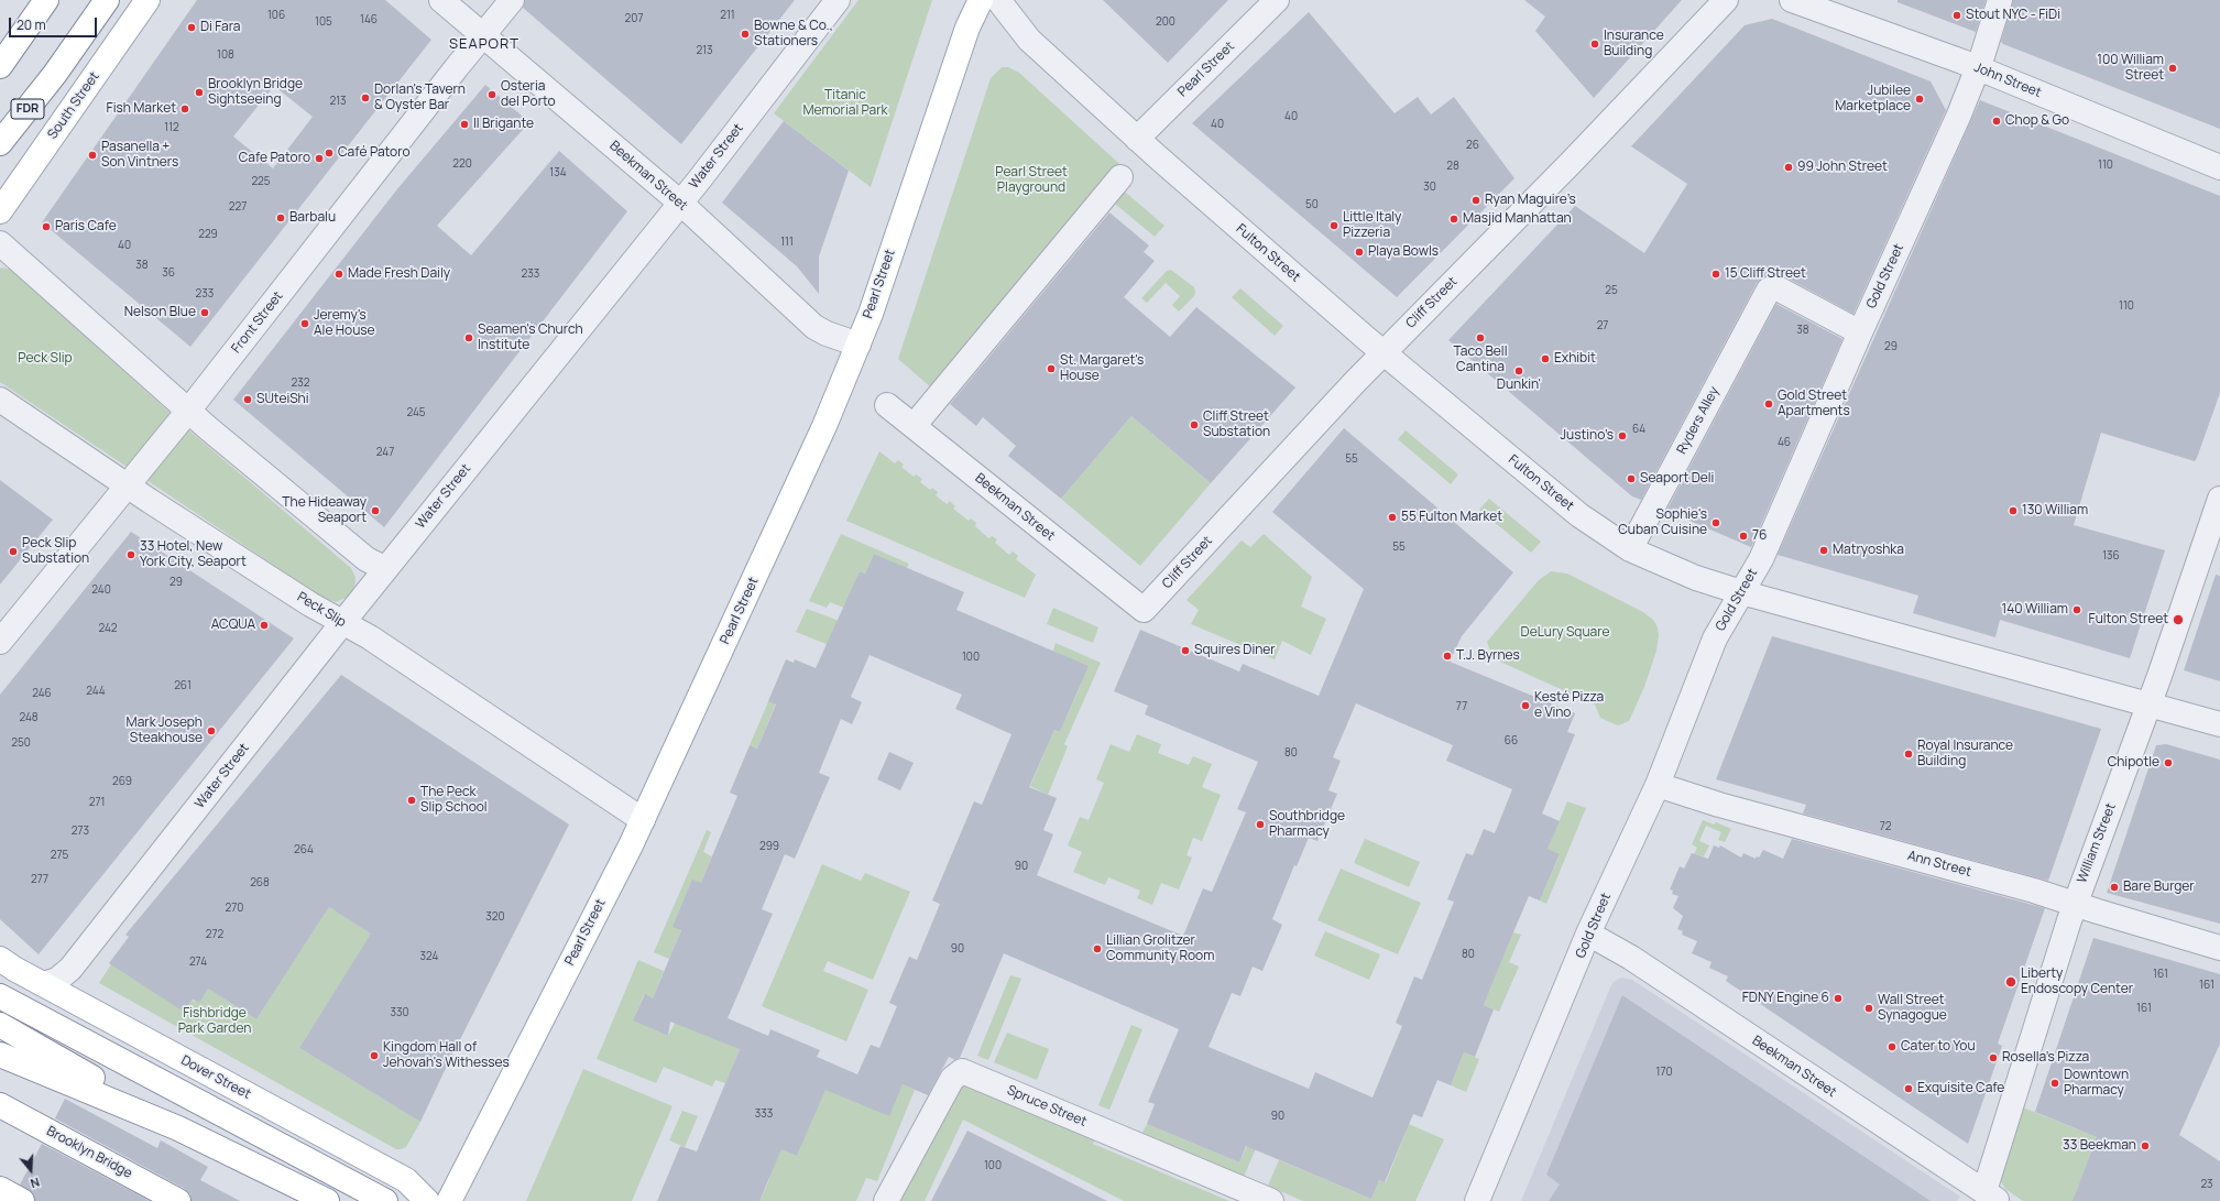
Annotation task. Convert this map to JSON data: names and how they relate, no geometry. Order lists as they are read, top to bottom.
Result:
{
  "streets": {
    "main road": [
      "Pearl Street",
      "South Street",
      "FDR",
      "Dover Street",
      "Brooklyn Bridge"
    ],
    "street": [
      "John Street",
      "Water Street",
      "Beekman Street",
      "Fulton Street",
      "Gold Street",
      "Cliff Street",
      "Front Street",
      "Ryders Alley",
      "Peck Slip",
      "William Street",
      "Ann Street",
      "Spruce Street"
    ]
  },
  "crossings": [
    ["Pearl Street", "Beekman Street"],
    ["Pearl Street", "Fulton Street"],
    ["Pearl Street", "Peck Slip"],
    ["John Street", "Gold Street"],
    ["Water Street", "Beekman Street"],
    ["Water Street", "Peck Slip"],
    ["Water Street", "Dover Street"],
    ["Beekman Street", "Gold Street"],
    ["Beekman Street", "Cliff Street"],
    ["Beekman Street", "Front Street"],
    ["Beekman Street", "William Street"],
    ["Fulton Street", "Gold Street"],
    ["Fulton Street", "Cliff Street"],
    ["Fulton Street", "Ryders Alley"],
    ["Fulton Street", "William Street"],
    ["Gold Street", "Ryders Alley"],
    ["Gold Street", "Ann Street"],
    ["Front Street", "Peck Slip"],
    ["William Street", "Ann Street"]
  ],
  "districts": ["SEAPORT"],
  "parks": [
    "Titanic Memorial Park",
    "Pearl Street Playground",
    "Peck Slip",
    "DeLury Square",
    "Fishbridge Park Garden"
  ],
  "places": [
    "Stout NYC - FiDi",
    "Di Fara",
    "Bowne & Co., Stationers",
    "Insurance Building",
    "100 William Street",
    "Brooklyn Bridge Sightseeing",
    "Osteria del Porto",
    "Dorlan's Tavern & Oyster Bar",
    "Jubilee Marketplace",
    "Fish Market",
    "Chop & Go",
    "Il Brigante",
    "Café Patoro",
    "Pasanella + Son Vintners",
    "Cafe Patoro",
    "99 John Street",
    "Ryan Maguire’s",
    "Barbalu",
    "Masjid Manhattan",
    "Little Italy Pizzeria",
    "Paris Cafe",
    "Playa Bowls",
    "Made Fresh Daily",
    "15 Cliff Street",
    "Nelson Blue",
    "Jeremy's Ale House",
    "Seamen's Church Institute",
    "Taco Bell Cantina",
    "Exhibit",
    "St. Margaret's House",
    "Dunkin'",
    "SUteiShi",
    "Gold Street Apartments",
    "Cliff Street Substation",
    "Justino’s",
    "Seaport Deli",
    "The Hideaway Seaport",
    "130 William",
    "55 Fulton Market",
    "Sophie's Cuban Cuisine",
    "76",
    "Matryoshka",
    "Peck Slip Substation",
    "33 Hotel, New York City, Seaport",
    "140 William",
    "Fulton Street",
    "ACQUA",
    "Squires Diner",
    "T.J. Byrnes",
    "Kesté Pizza e Vino",
    "Mark Joseph Steakhouse",
    "Royal Insurance Building",
    "Chipotle",
    "The Peck Slip School",
    "Southbridge Pharmacy",
    "Bare Burger",
    "Lillian Grolitzer Community Room",
    "Liberty Endoscopy Center",
    "FDNY Engine 6",
    "Wall Street Synagogue",
    "Cater to You",
    "Kingdom Hall of Jehovah's Withesses",
    "Rosella’s Pizza",
    "Downtown Pharmacy",
    "Exquisite Cafe",
    "33 Beekman"
  ],
  "house_numbers": [
    "106",
    "211",
    "207",
    "146",
    "105",
    "200",
    "213",
    "108",
    "213",
    "40",
    "40",
    "112",
    "26",
    "220",
    "110",
    "28",
    "134",
    "225",
    "30",
    "50",
    "227",
    "229",
    "111",
    "40",
    "38",
    "36",
    "233",
    "25",
    "233",
    "110",
    "27",
    "38",
    "29",
    "232",
    "245",
    "64",
    "46",
    "247",
    "55",
    "55",
    "136",
    "29",
    "240",
    "242",
    "100",
    "261",
    "244",
    "246",
    "77",
    "248",
    "66",
    "250",
    "80",
    "269",
    "271",
    "72",
    "273",
    "299",
    "264",
    "275",
    "90",
    "277",
    "268",
    "270",
    "320",
    "272",
    "90",
    "80",
    "324",
    "274",
    "161",
    "161",
    "161",
    "330",
    "170",
    "333",
    "90",
    "100",
    "23"
  ],
  "scale_bar": "20 m",
  "north": "bottom"
}
